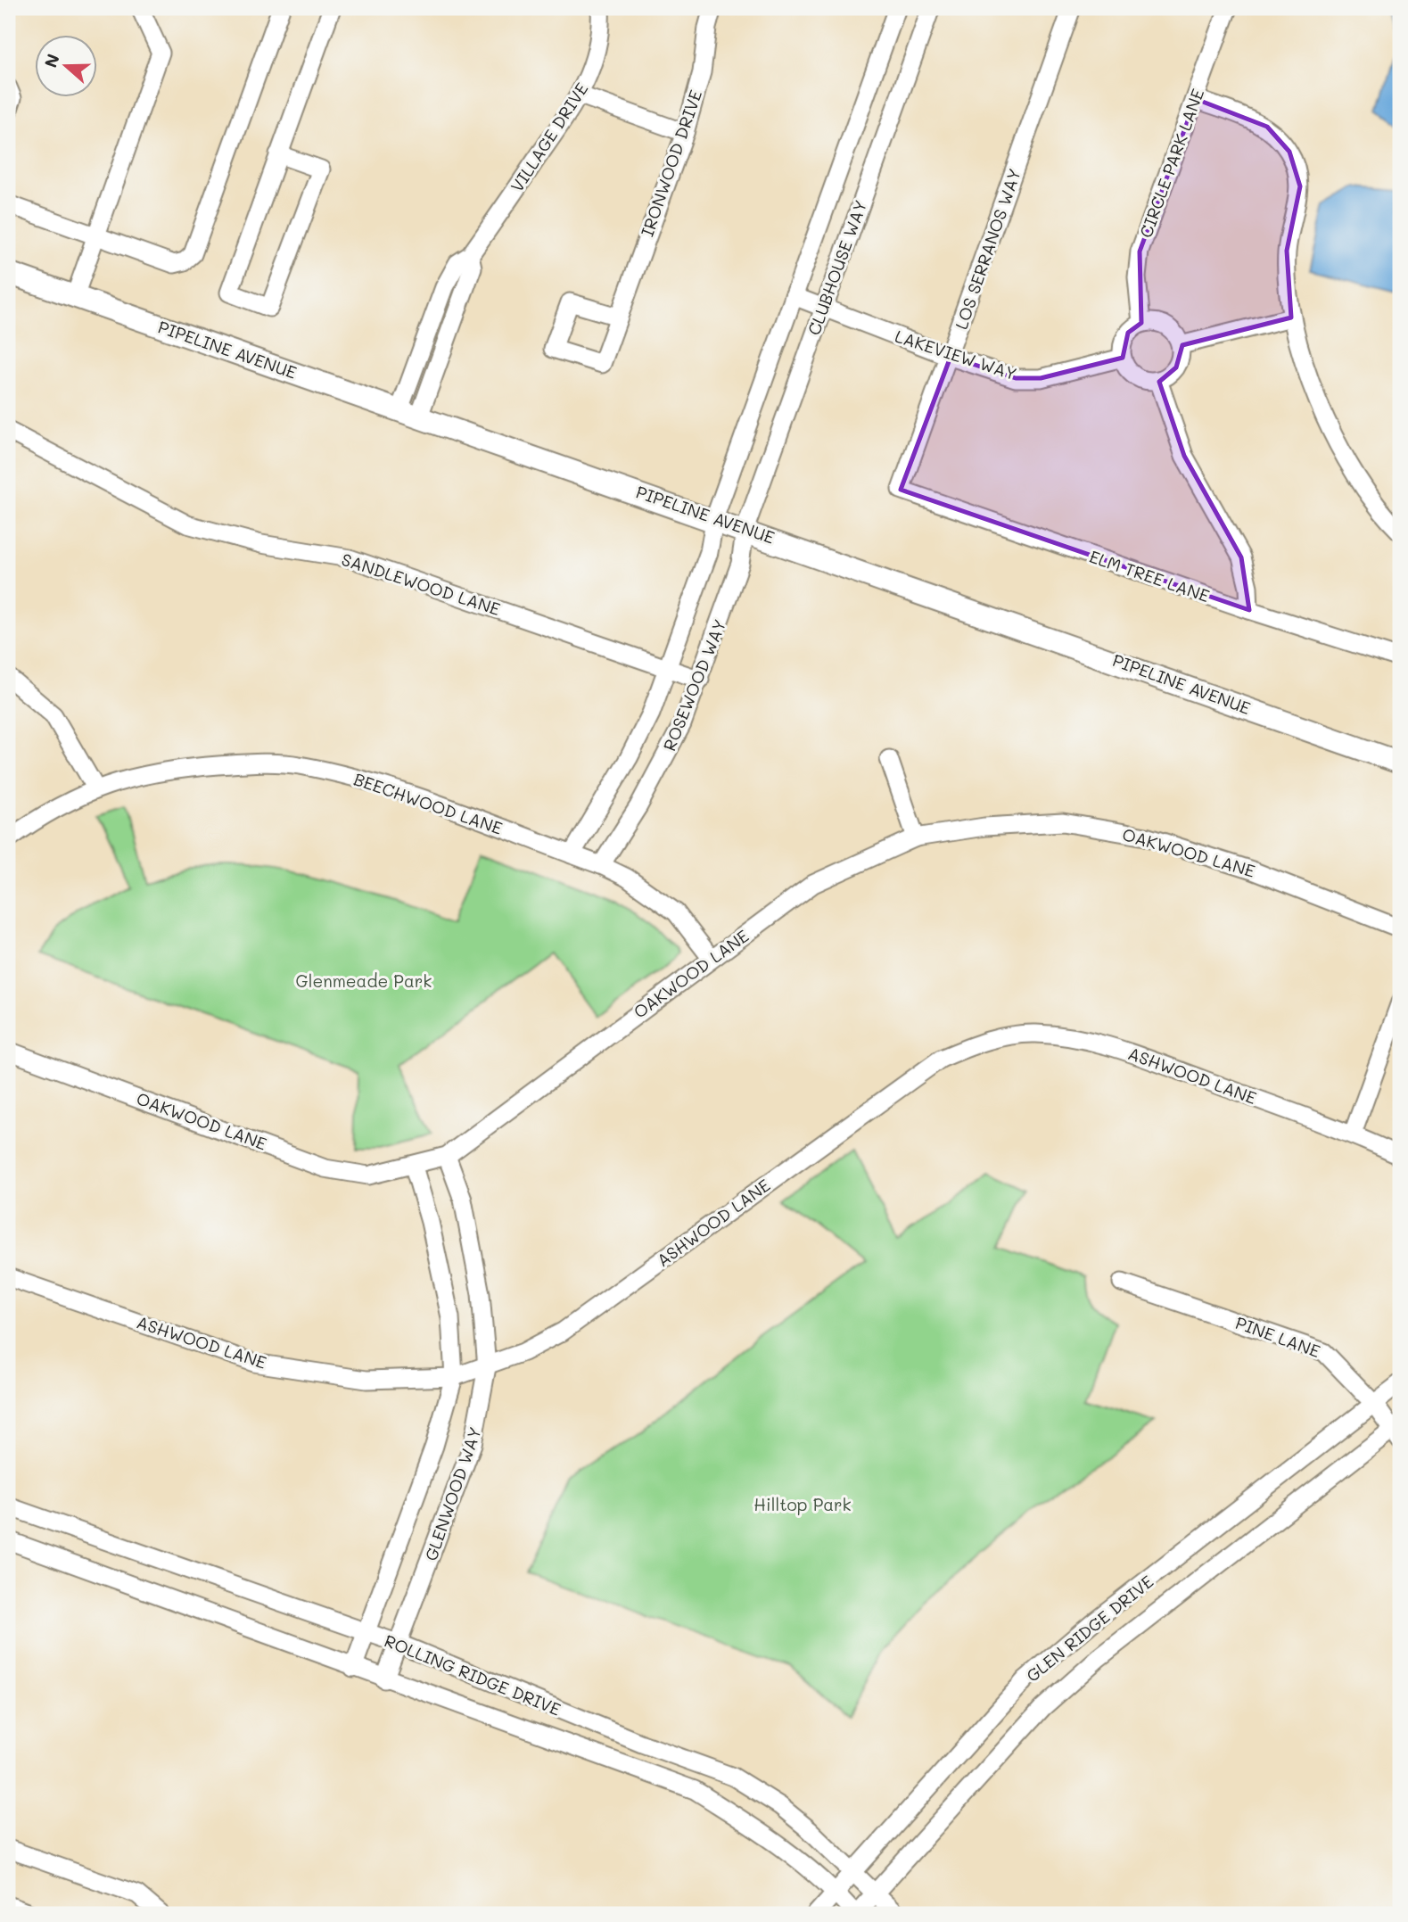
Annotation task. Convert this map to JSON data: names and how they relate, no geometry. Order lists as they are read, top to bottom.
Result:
{
  "streets": {
    "main road": ["PIPELINE AVENUE"],
    "street": [
      "VILLAGE DRIVE",
      "IRONWOOD DRIVE",
      "CIRCLE PARK LANE",
      "LOS SERRANOS WAY",
      "CLUBHOUSE WAY",
      "LAKEVIEW WAY",
      "ELM TREE LANE",
      "SANDLEWOOD LANE",
      "ROSEWOOD WAY",
      "BEECHWOOD LANE",
      "OAKWOOD LANE",
      "ASHWOOD LANE",
      "PINE LANE",
      "GLENWOOD WAY",
      "GLEN RIDGE DRIVE",
      "ROLLING RIDGE DRIVE"
    ]
  },
  "crossings": [
    ["VILLAGE DRIVE", "PIPELINE AVENUE"],
    ["CIRCLE PARK LANE", "LAKEVIEW WAY"],
    ["LOS SERRANOS WAY", "LAKEVIEW WAY"],
    ["LOS SERRANOS WAY", "ELM TREE LANE"],
    ["CLUBHOUSE WAY", "PIPELINE AVENUE"],
    ["CLUBHOUSE WAY", "LAKEVIEW WAY"],
    ["CLUBHOUSE WAY", "ROSEWOOD WAY"],
    ["PIPELINE AVENUE", "ROSEWOOD WAY"],
    ["SANDLEWOOD LANE", "ROSEWOOD WAY"],
    ["ROSEWOOD WAY", "BEECHWOOD LANE"],
    ["BEECHWOOD LANE", "OAKWOOD LANE"],
    ["OAKWOOD LANE", "GLENWOOD WAY"],
    ["ASHWOOD LANE", "GLENWOOD WAY"],
    ["PINE LANE", "GLEN RIDGE DRIVE"],
    ["GLENWOOD WAY", "ROLLING RIDGE DRIVE"],
    ["GLEN RIDGE DRIVE", "ROLLING RIDGE DRIVE"]
  ],
  "parks": ["Glenmeade Park", "Hilltop Park"],
  "north": "left"
}
